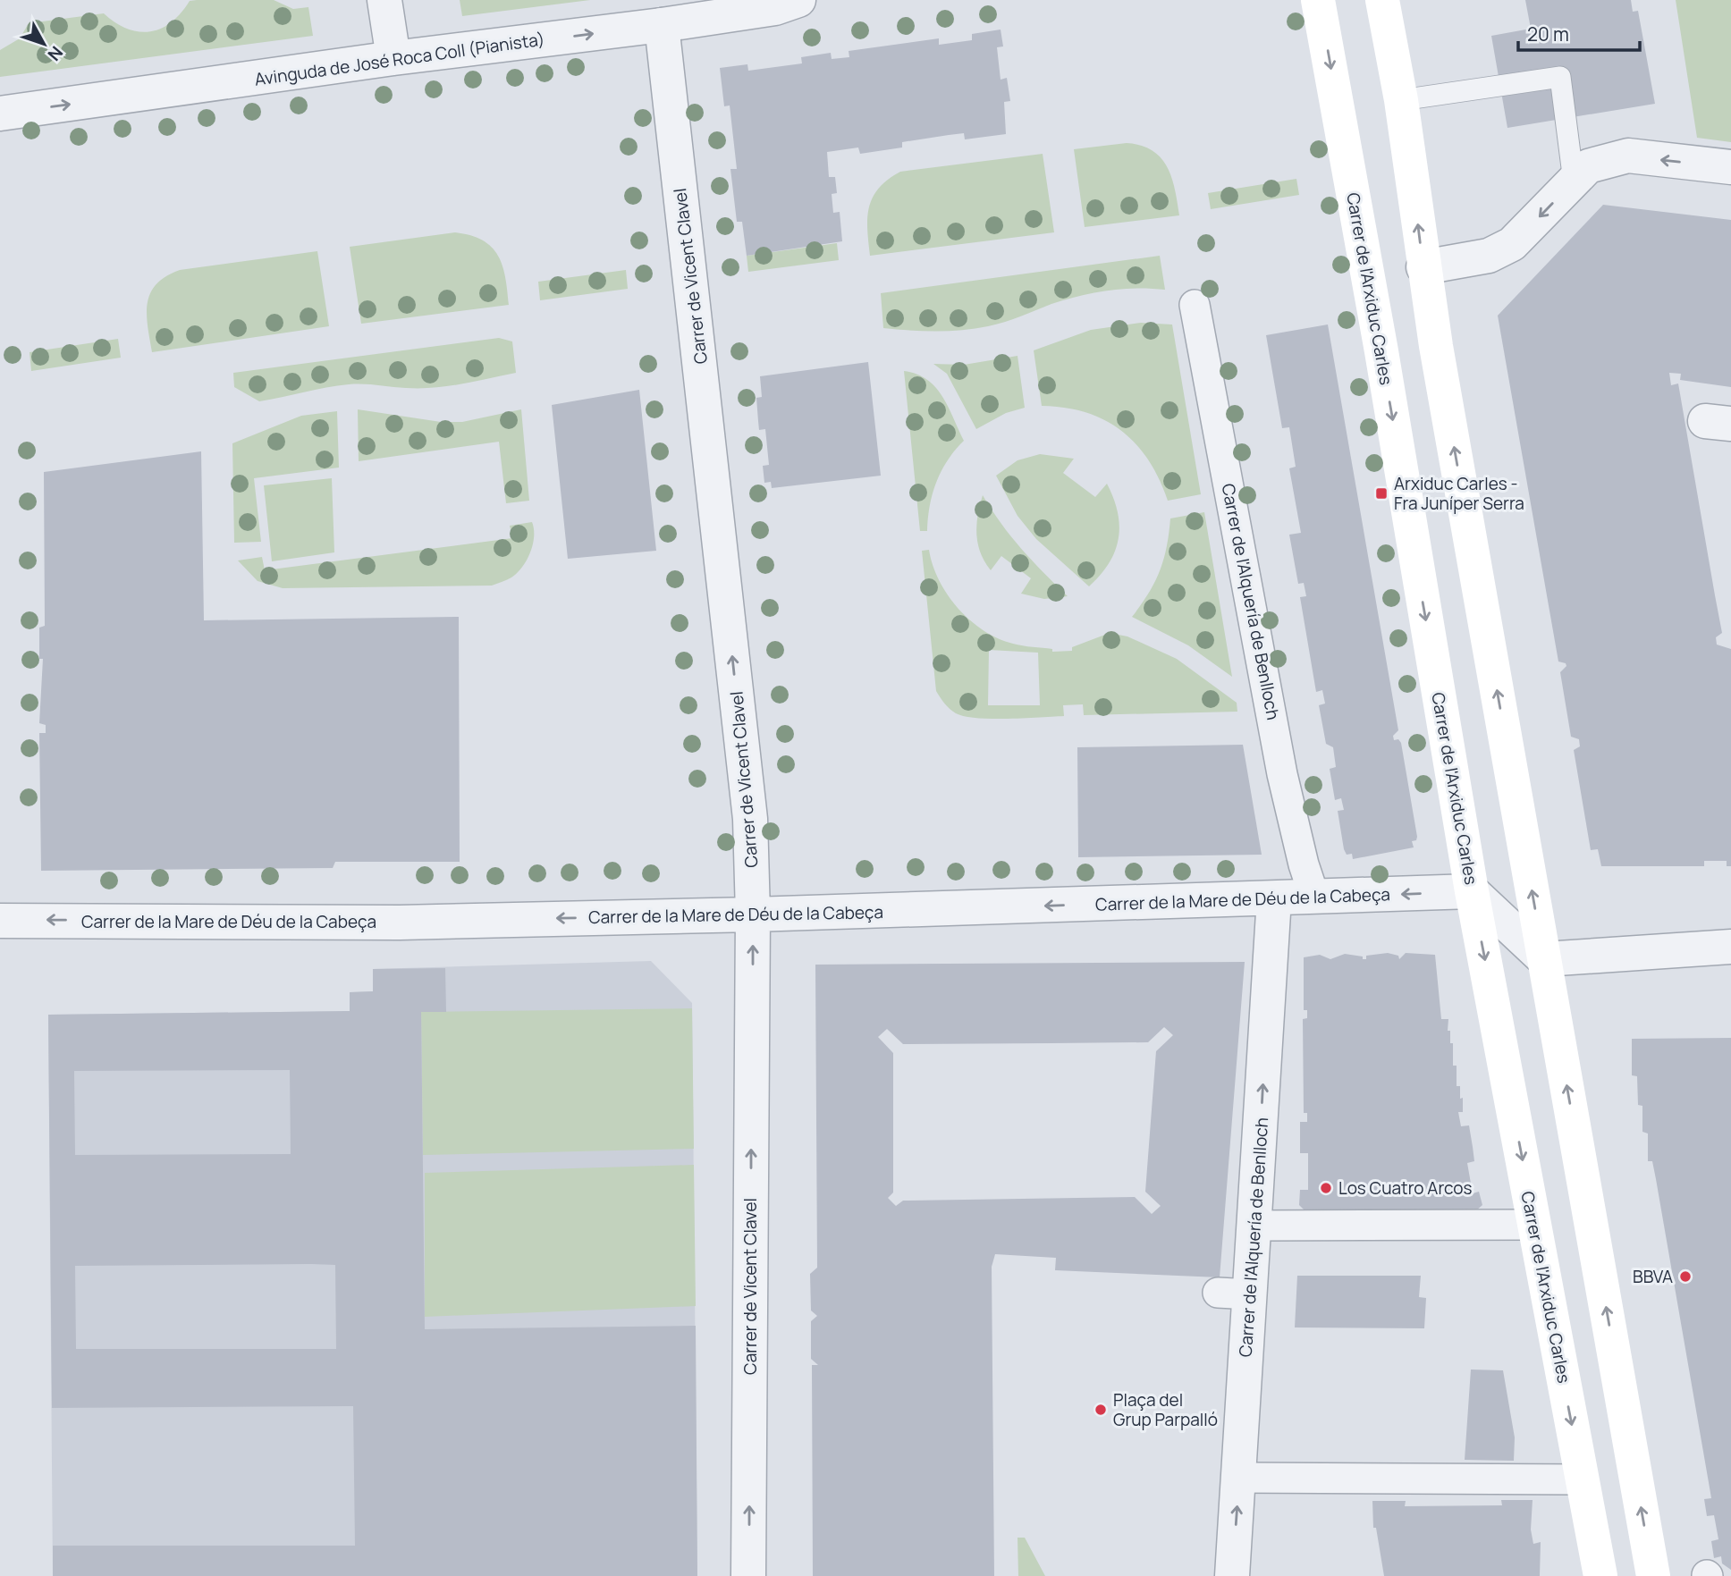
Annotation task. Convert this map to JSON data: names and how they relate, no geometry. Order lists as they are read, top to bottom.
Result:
{
  "streets": {
    "main road": ["Carrer de l'Arxiduc Carles"],
    "street": [
      "Avinguda de José Roca Coll (Pianista)",
      "Carrer de Vicent Clavel",
      "Carrer de l'Alquería de Benlloch",
      "Carrer de la Mare de Déu de la Cabeça"
    ]
  },
  "crossings": [
    ["Avinguda de José Roca Coll (Pianista)", "Carrer de Vicent Clavel"],
    ["Carrer de Vicent Clavel", "Carrer de la Mare de Déu de la Cabeça"],
    ["Carrer de l'Arxiduc Carles", "Carrer de la Mare de Déu de la Cabeça"],
    ["Carrer de l'Alquería de Benlloch", "Carrer de la Mare de Déu de la Cabeça"]
  ],
  "one_way": ["Avinguda de José Roca Coll (Pianista)", "Carrer de Vicent Clavel", "Carrer de la Mare de Déu de la Cabeça"],
  "places": {
    "transit": ["Arxiduc Carles - Fra Juníper Serra"],
    "other": ["Los Cuatro Arcos", "BBVA", "Plaça del Grup Parpalló"]
  },
  "scale_bar": "20 m",
  "north": "bottom right"
}
